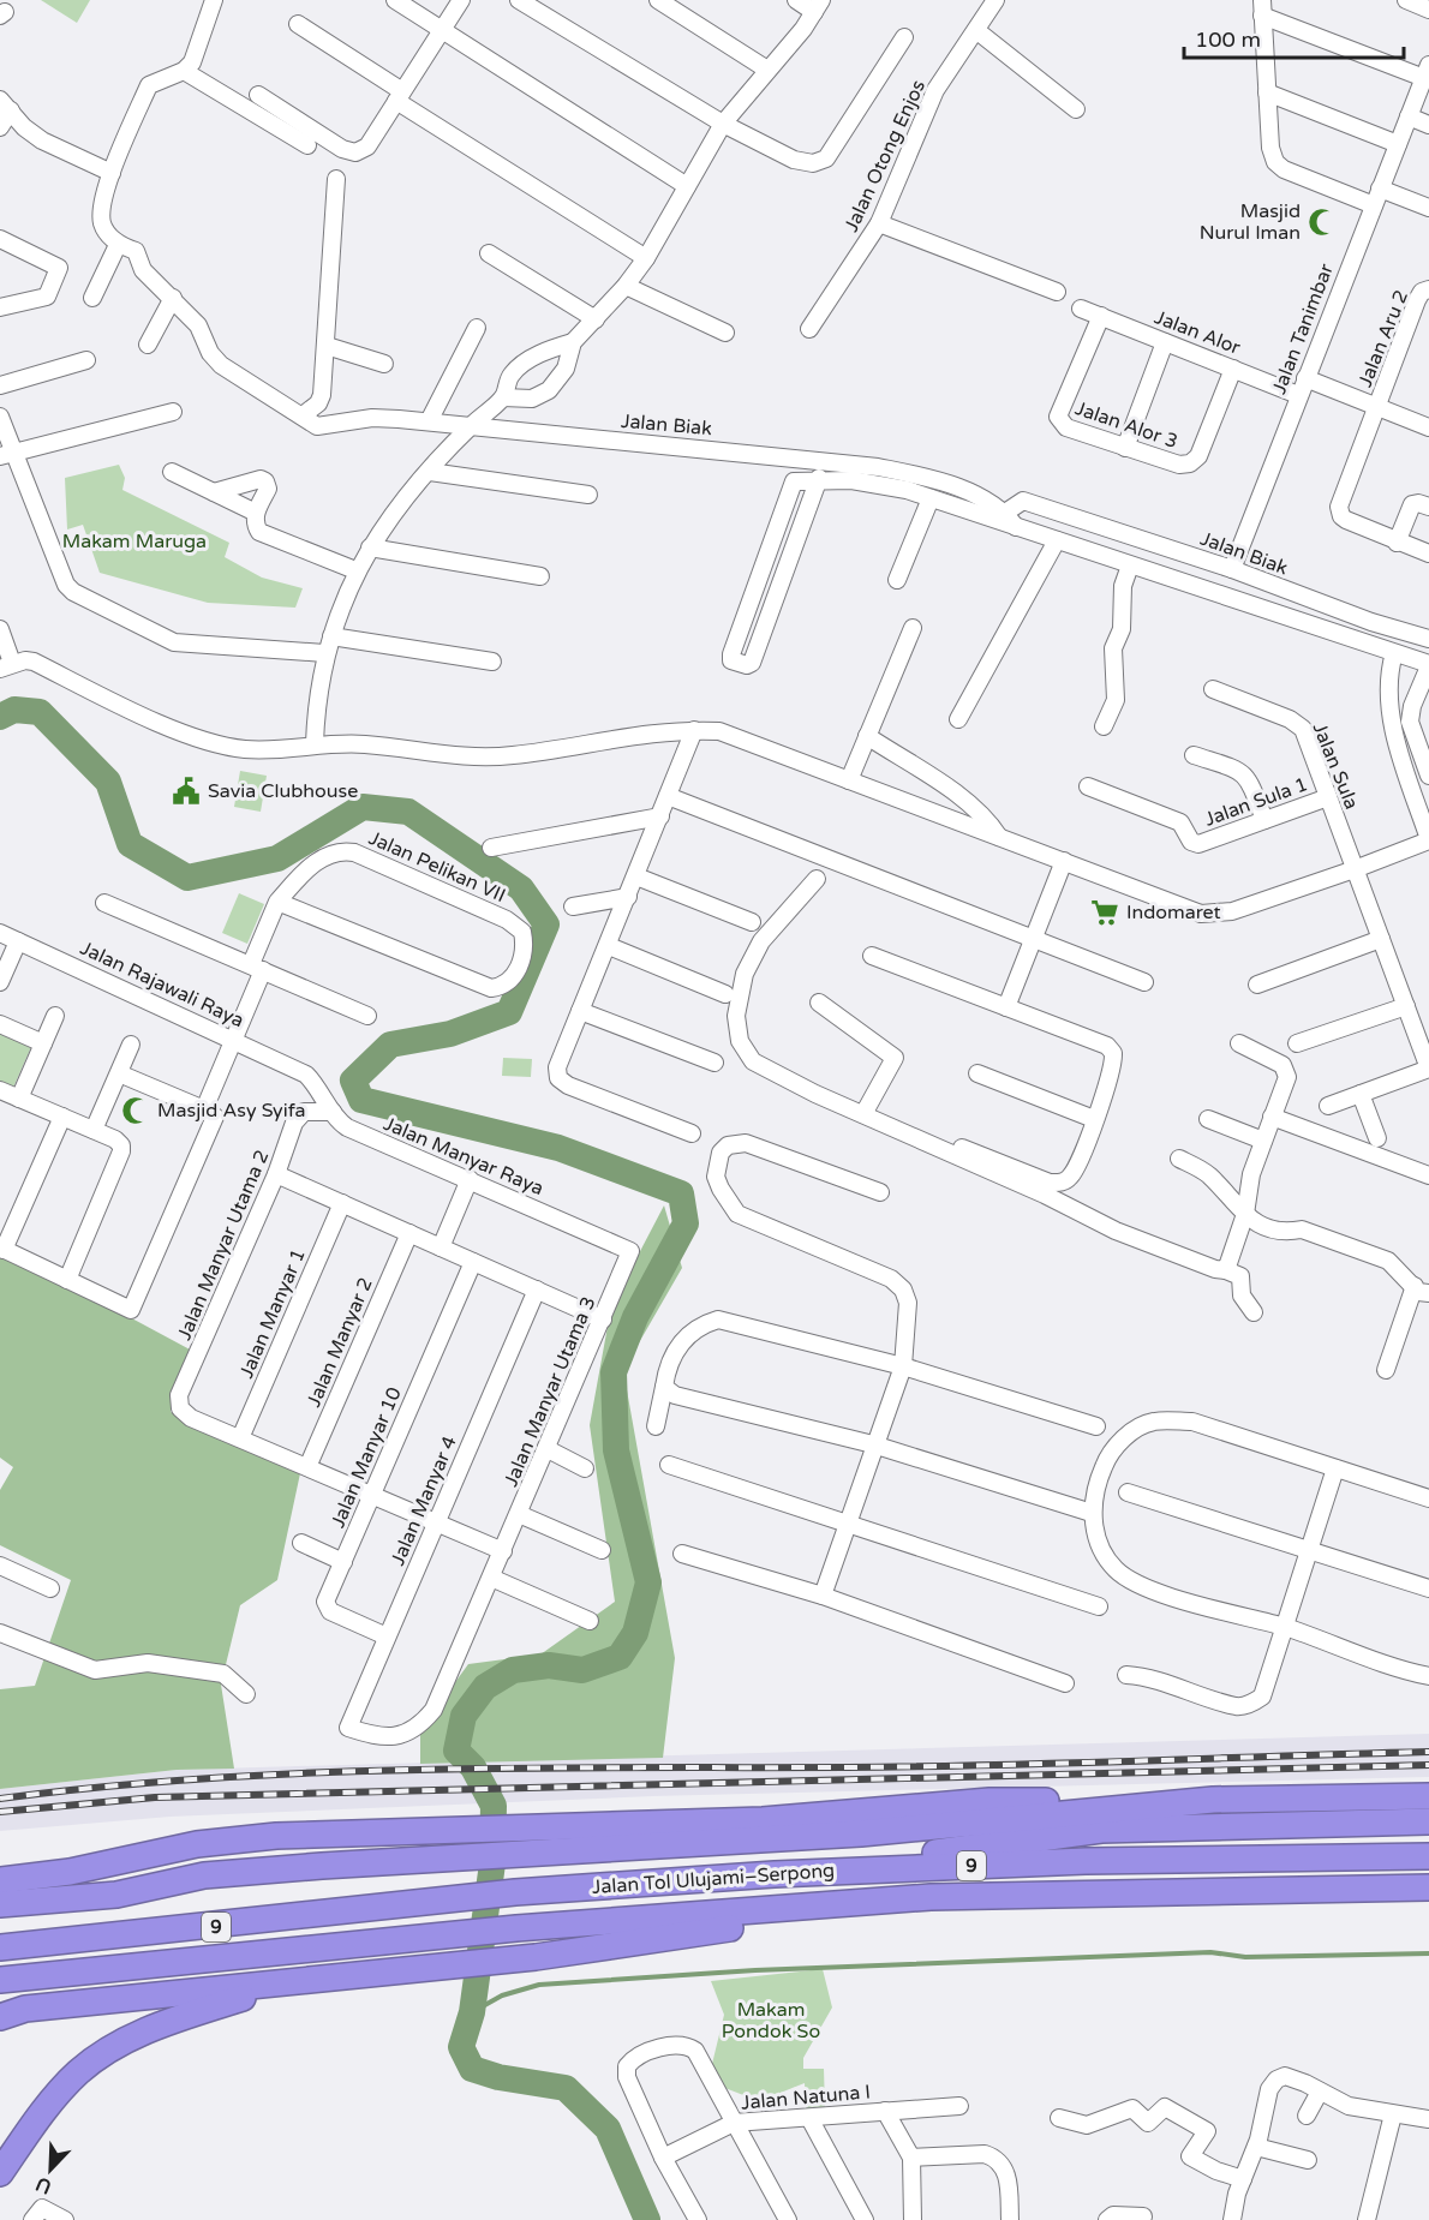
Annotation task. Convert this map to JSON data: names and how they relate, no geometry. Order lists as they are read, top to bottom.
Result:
{
  "streets": {
    "highway": ["9", "Jalan Tol Ulujami–Serpong"],
    "street": [
      "Jalan Otong Enjos",
      "Jalan Tanimbar",
      "Jalan Alor",
      "Jalan Aru 2",
      "Jalan Biak",
      "Jalan Alor 3",
      "Jalan Sula",
      "Jalan Sula 1",
      "Jalan Pelikan VII",
      "Jalan Rajawali Raya",
      "Jalan Manyar Raya",
      "Jalan Manyar Utama 2",
      "Jalan Manyar 1",
      "Jalan Manyar 2",
      "Jalan Manyar Utama 3",
      "Jalan Manyar 10",
      "Jalan Manyar 4",
      "Jalan Natuna I"
    ]
  },
  "crossings": [
    ["Jalan Tanimbar", "Jalan Alor"],
    ["Jalan Tanimbar", "Jalan Biak"],
    ["Jalan Alor", "Jalan Alor 3"],
    ["Jalan Sula", "Jalan Sula 1"],
    ["Jalan Rajawali Raya", "Jalan Manyar Raya"],
    ["Jalan Rajawali Raya", "Jalan Manyar Utama 2"],
    ["Jalan Manyar Raya", "Jalan Manyar Utama 2"],
    ["Jalan Manyar Raya", "Jalan Manyar Utama 3"],
    ["Jalan Manyar Utama 2", "Jalan Manyar 1"],
    ["Jalan Manyar Utama 3", "Jalan Manyar 4"],
    ["Jalan Manyar 10", "Jalan Manyar 4"]
  ],
  "parks": ["Makam Maruga", "Makam Pondok So"],
  "places": {
    "mosque": ["Masjid Nurul Iman", "Masjid Asy Syifa"],
    "public building": ["Savia Clubhouse"],
    "supermarket": ["Indomaret"]
  },
  "scale_bar": "100 m",
  "north": "bottom left"
}
